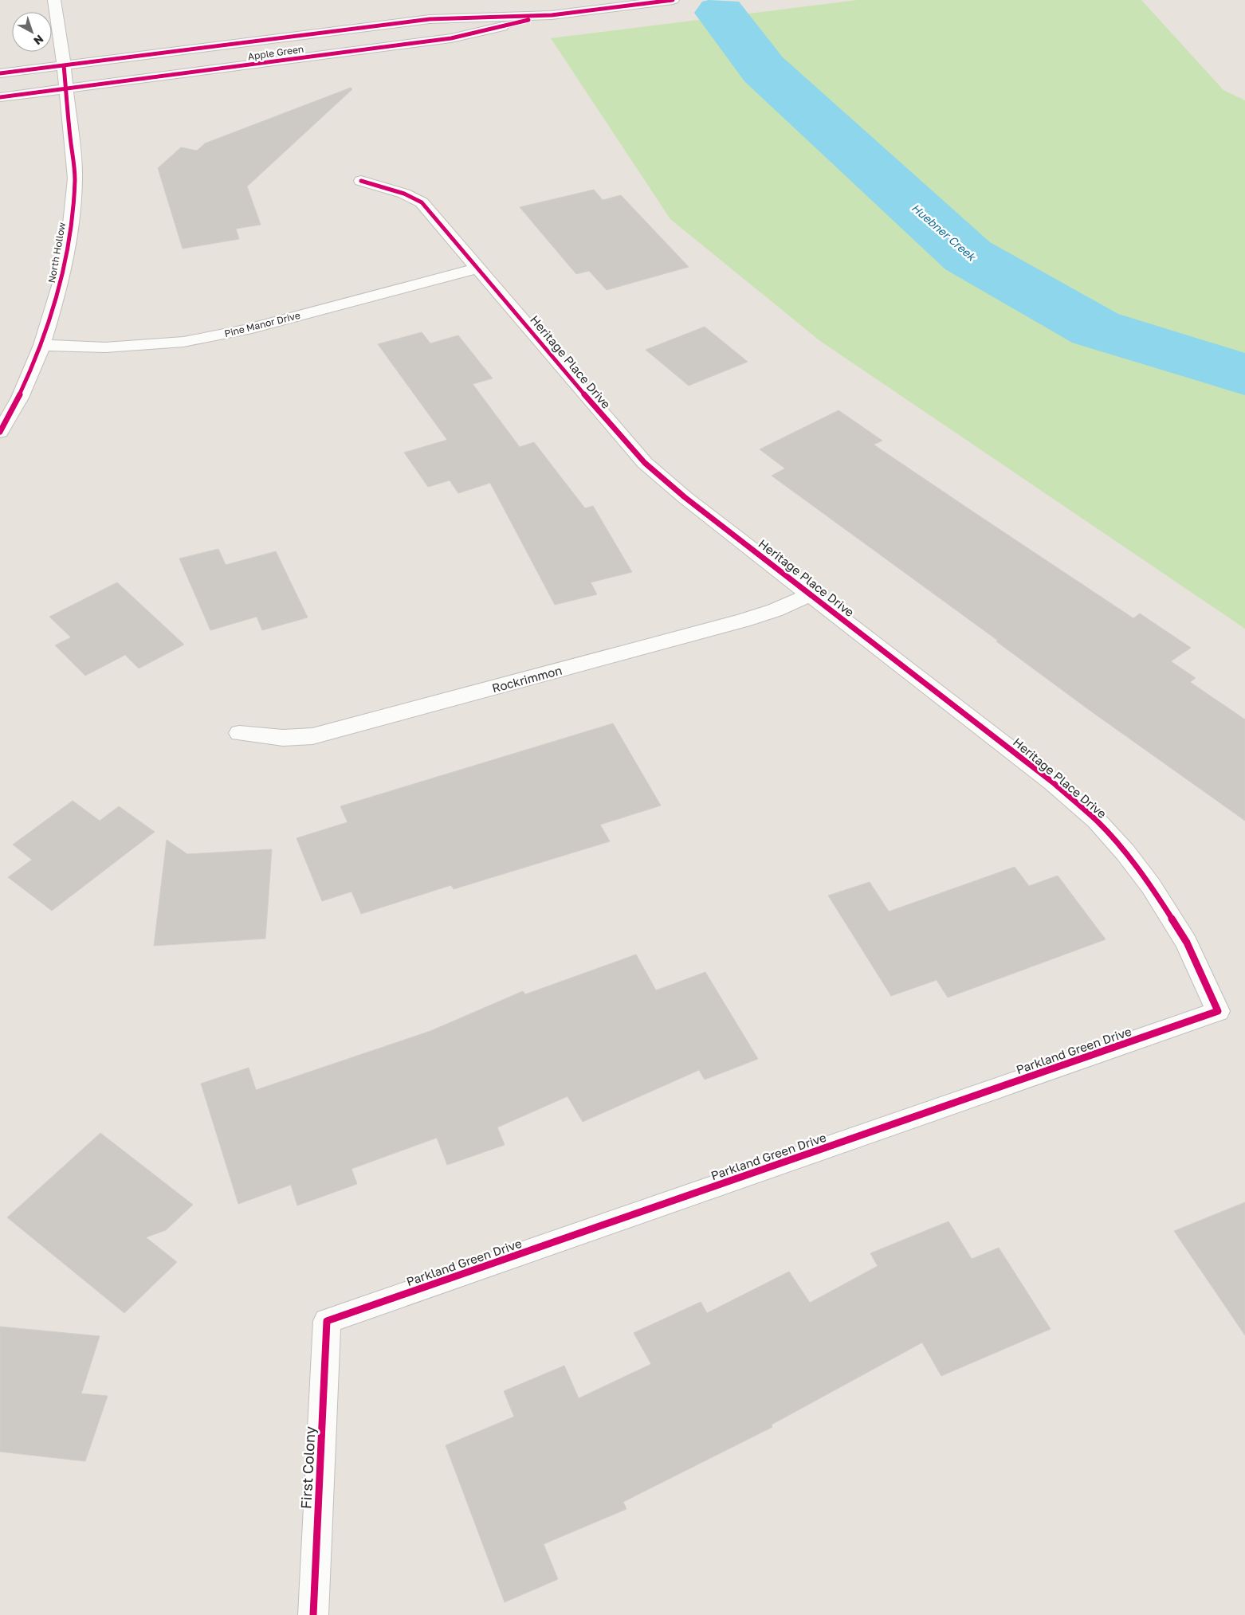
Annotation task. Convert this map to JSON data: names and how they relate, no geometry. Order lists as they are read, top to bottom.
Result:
{
  "streets": {
    "street": [
      "Apple Green",
      "North Hollow",
      "Pine Manor Drive",
      "Heritage Place Drive",
      "Rockrimmon",
      "Parkland Green Drive",
      "First Colony"
    ]
  },
  "crossings": [
    ["Apple Green", "North Hollow"],
    ["North Hollow", "Pine Manor Drive"],
    ["Pine Manor Drive", "Heritage Place Drive"],
    ["Heritage Place Drive", "Rockrimmon"],
    ["Heritage Place Drive", "Parkland Green Drive"],
    ["Parkland Green Drive", "First Colony"]
  ],
  "water": ["Huebner Creek"],
  "north": "bottom right"
}
